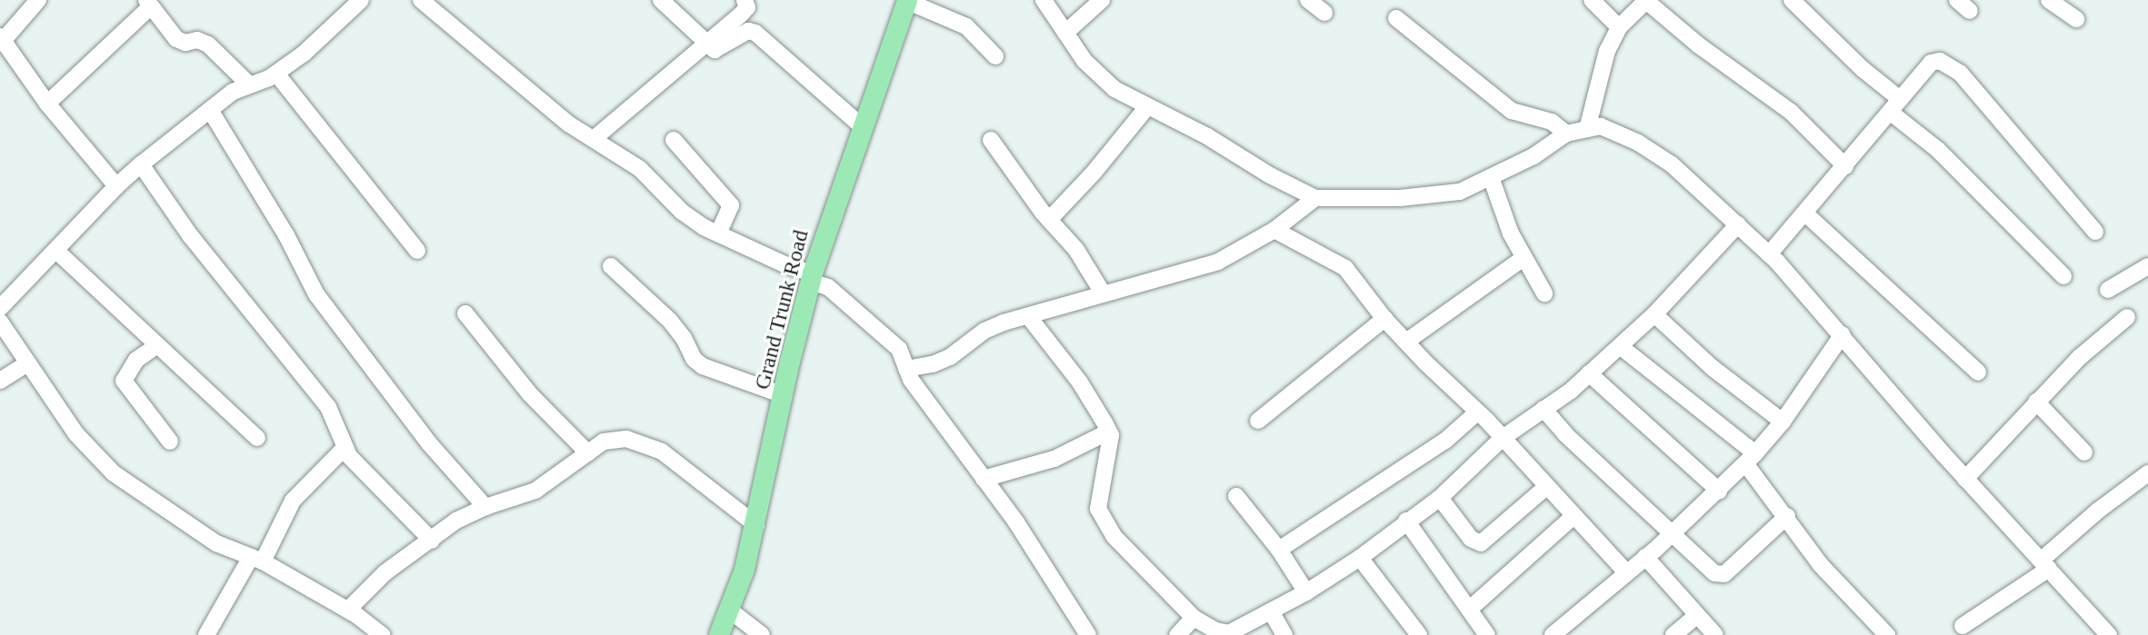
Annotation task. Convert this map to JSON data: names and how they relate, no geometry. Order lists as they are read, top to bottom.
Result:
{
  "streets": {
    "main road": ["Grand Trunk Road"]
  }
}
